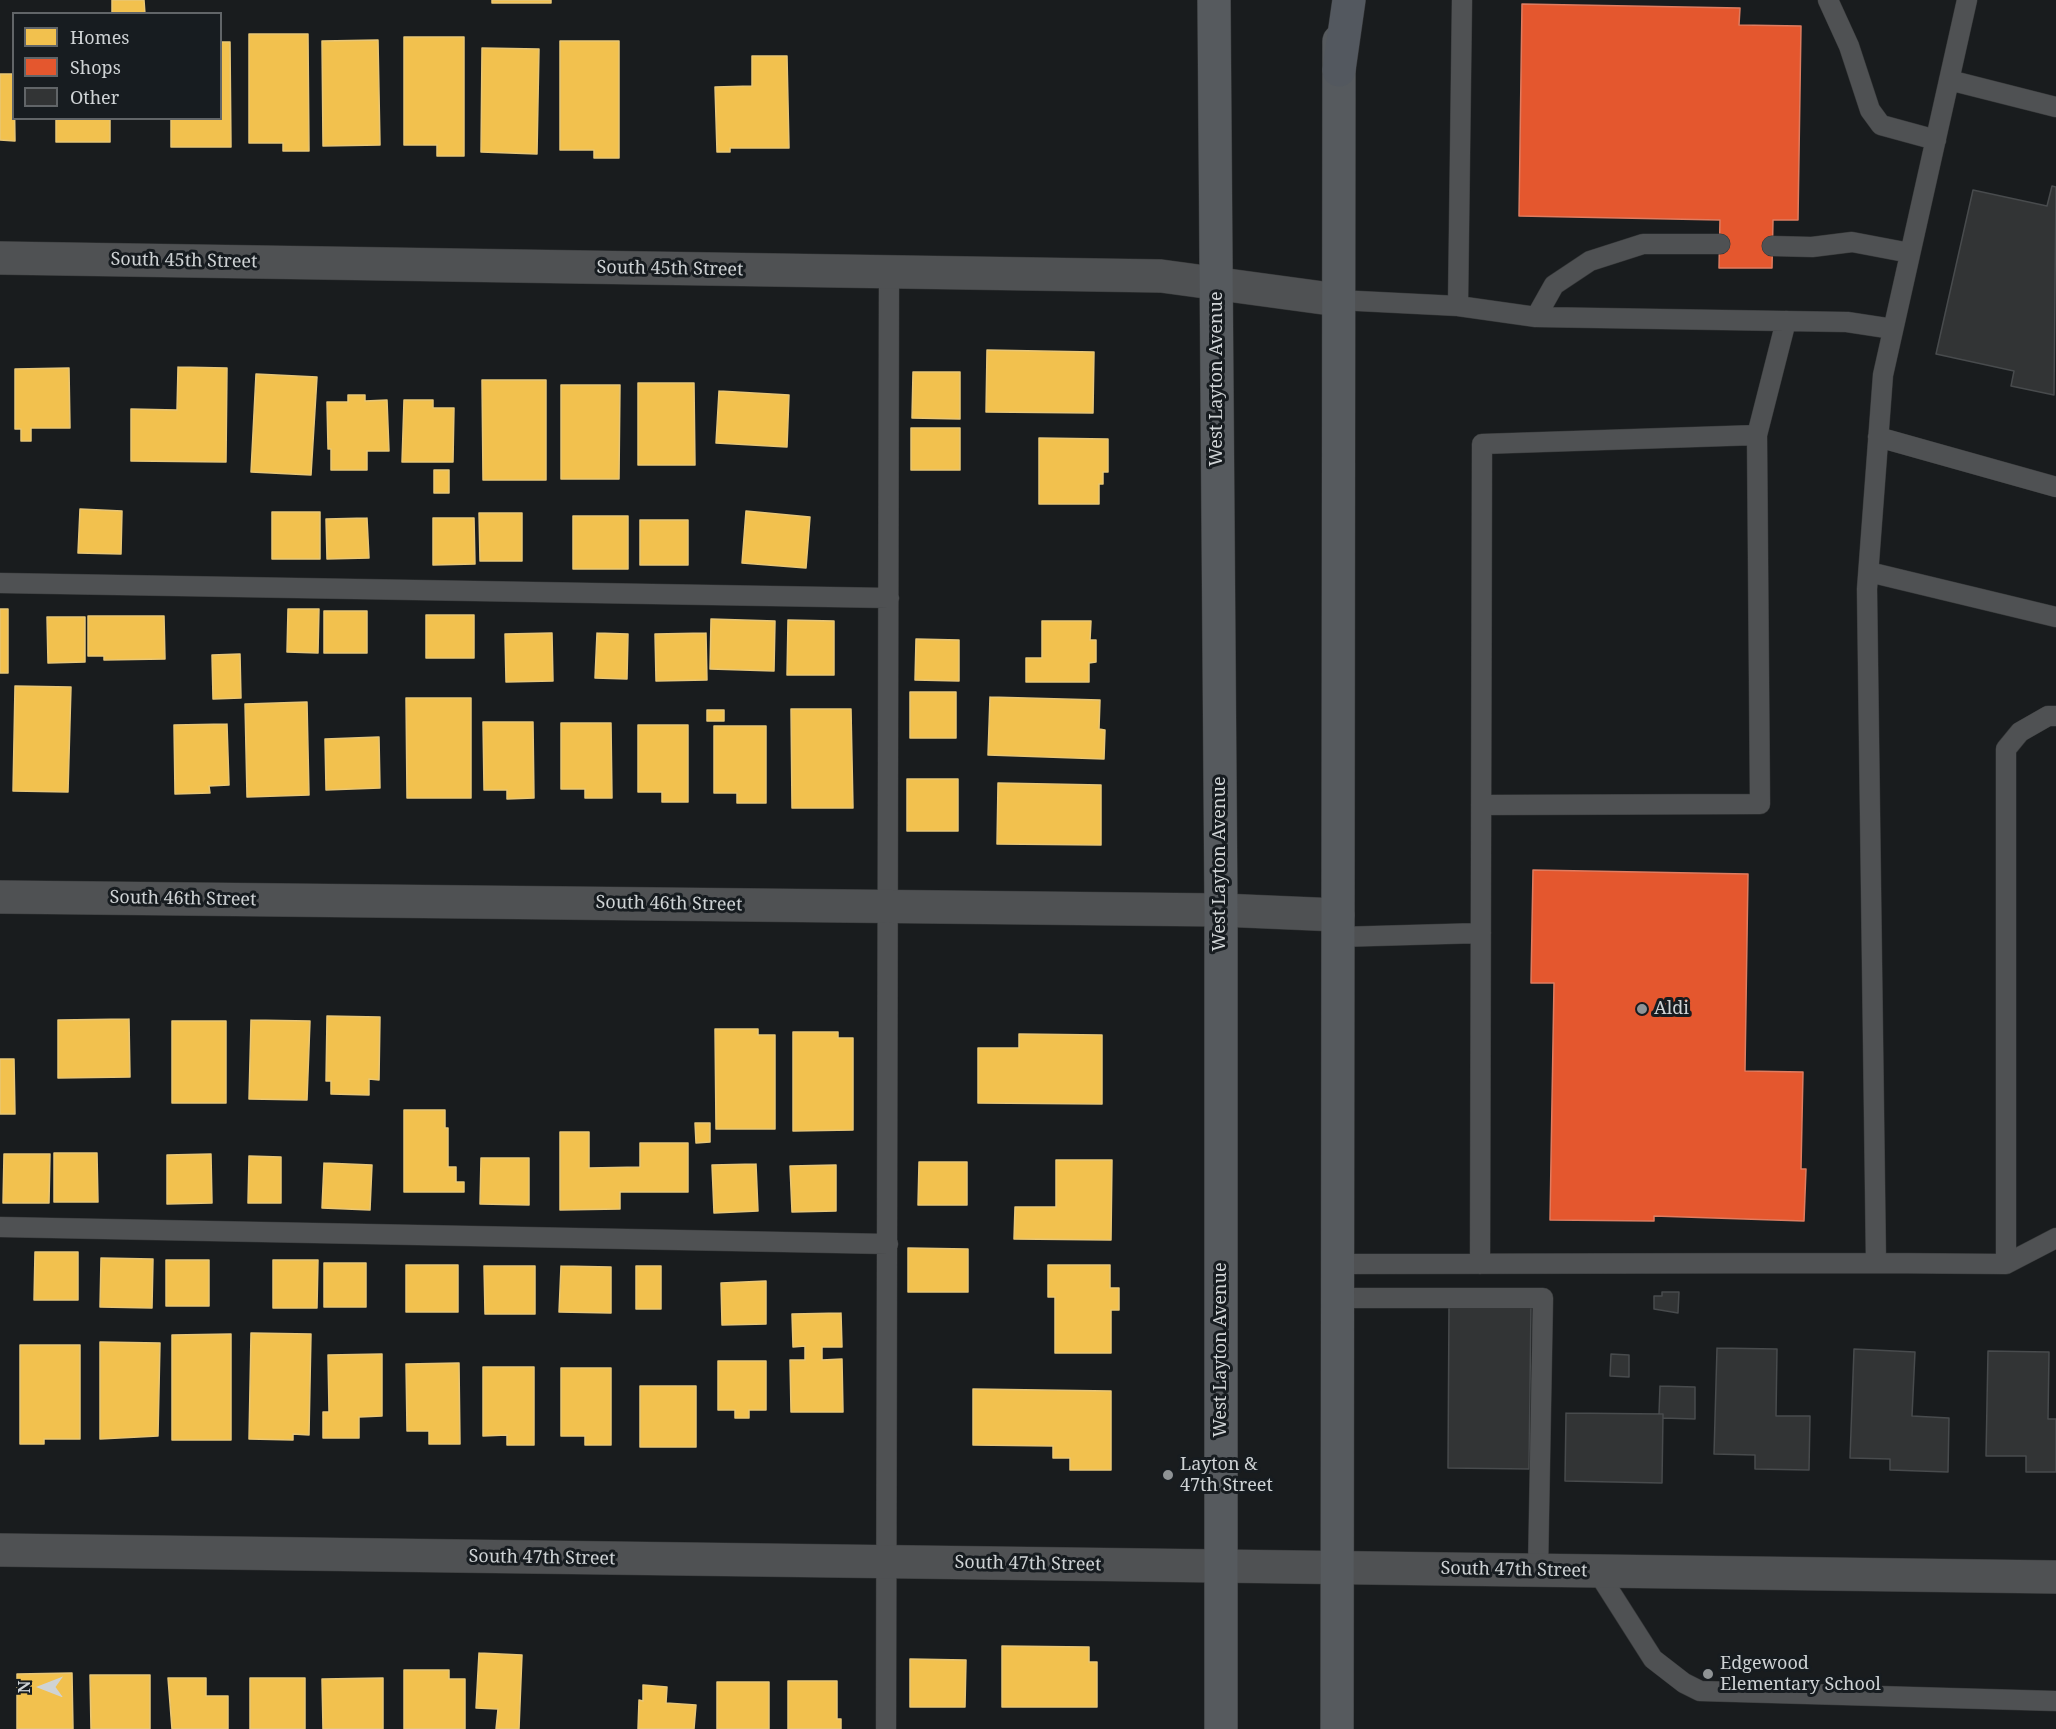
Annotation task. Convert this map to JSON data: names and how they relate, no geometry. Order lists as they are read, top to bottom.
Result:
{
  "streets": {
    "main road": ["West Layton Avenue"],
    "street": ["South 45th Street", "South 46th Street", "South 47th Street"]
  },
  "crossings": [
    ["South 45th Street", "West Layton Avenue"],
    ["West Layton Avenue", "South 46th Street"],
    ["West Layton Avenue", "South 47th Street"]
  ],
  "places": ["Aldi", "Layton & 47th Street", "Edgewood Elementary School"],
  "legend": ["Homes", "Shops", "Other"],
  "north": "left"
}
